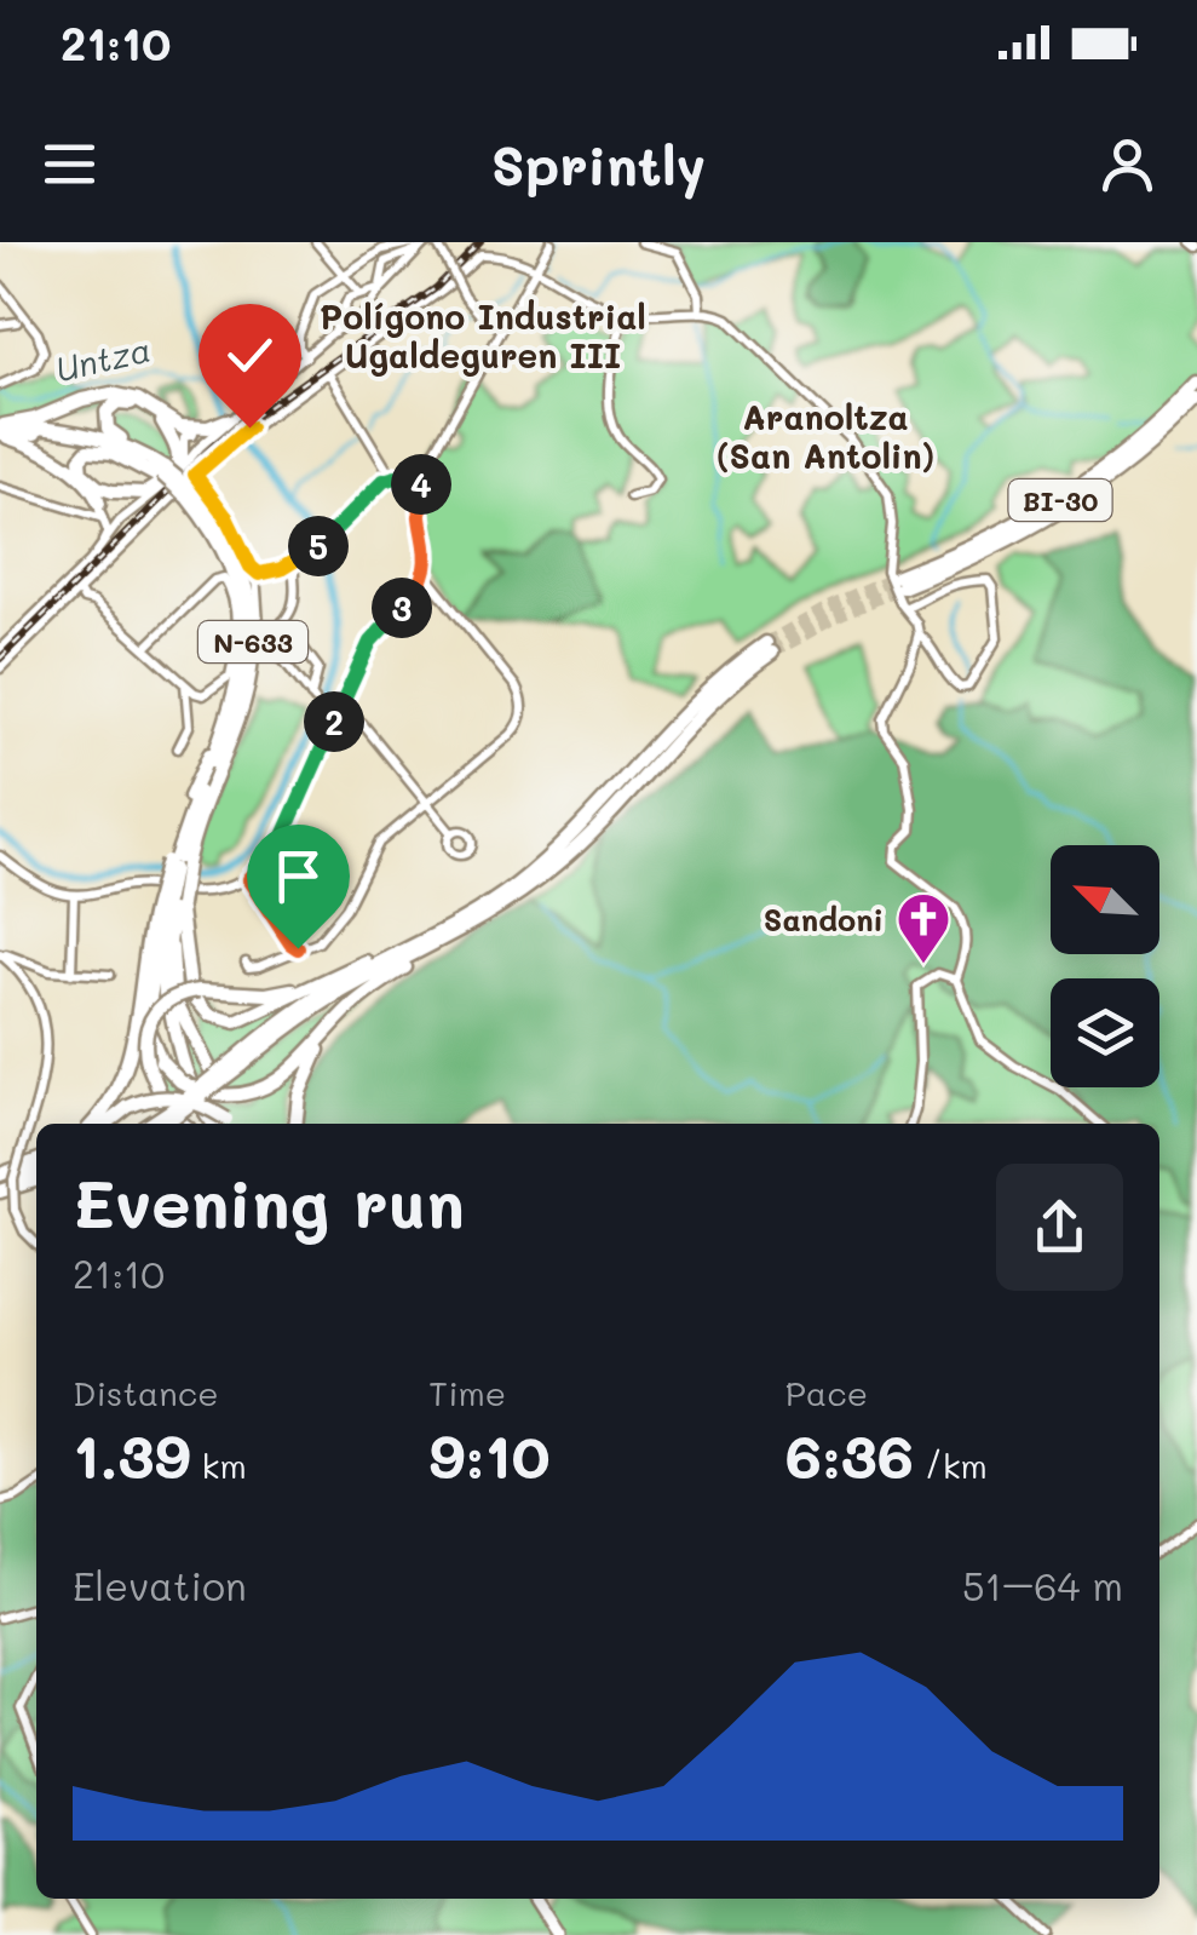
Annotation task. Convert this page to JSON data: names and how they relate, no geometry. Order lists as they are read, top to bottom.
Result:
{
  "streets": {
    "highway": ["BI-30", "N-633"]
  },
  "districts": ["Polígono Industrial Ugaldeguren III", "Aranoltza (San Antolin)"],
  "water": ["Untza"],
  "places": {
    "church": ["Sandoni"]
  },
  "north": "top left",
  "page": {
    "status": "21:10",
    "header": "Sprintly",
    "pins": [
      "4",
      "5",
      "3",
      "2"
    ],
    "heading": ["Evening run", "21:10"],
    "stats": [
      ["Distance", "1.39 km"],
      ["Time", "9:10"],
      ["Pace", "6:36 /km"]
    ],
    "chart": ["Elevation", "51–64 m"]
  }
}
